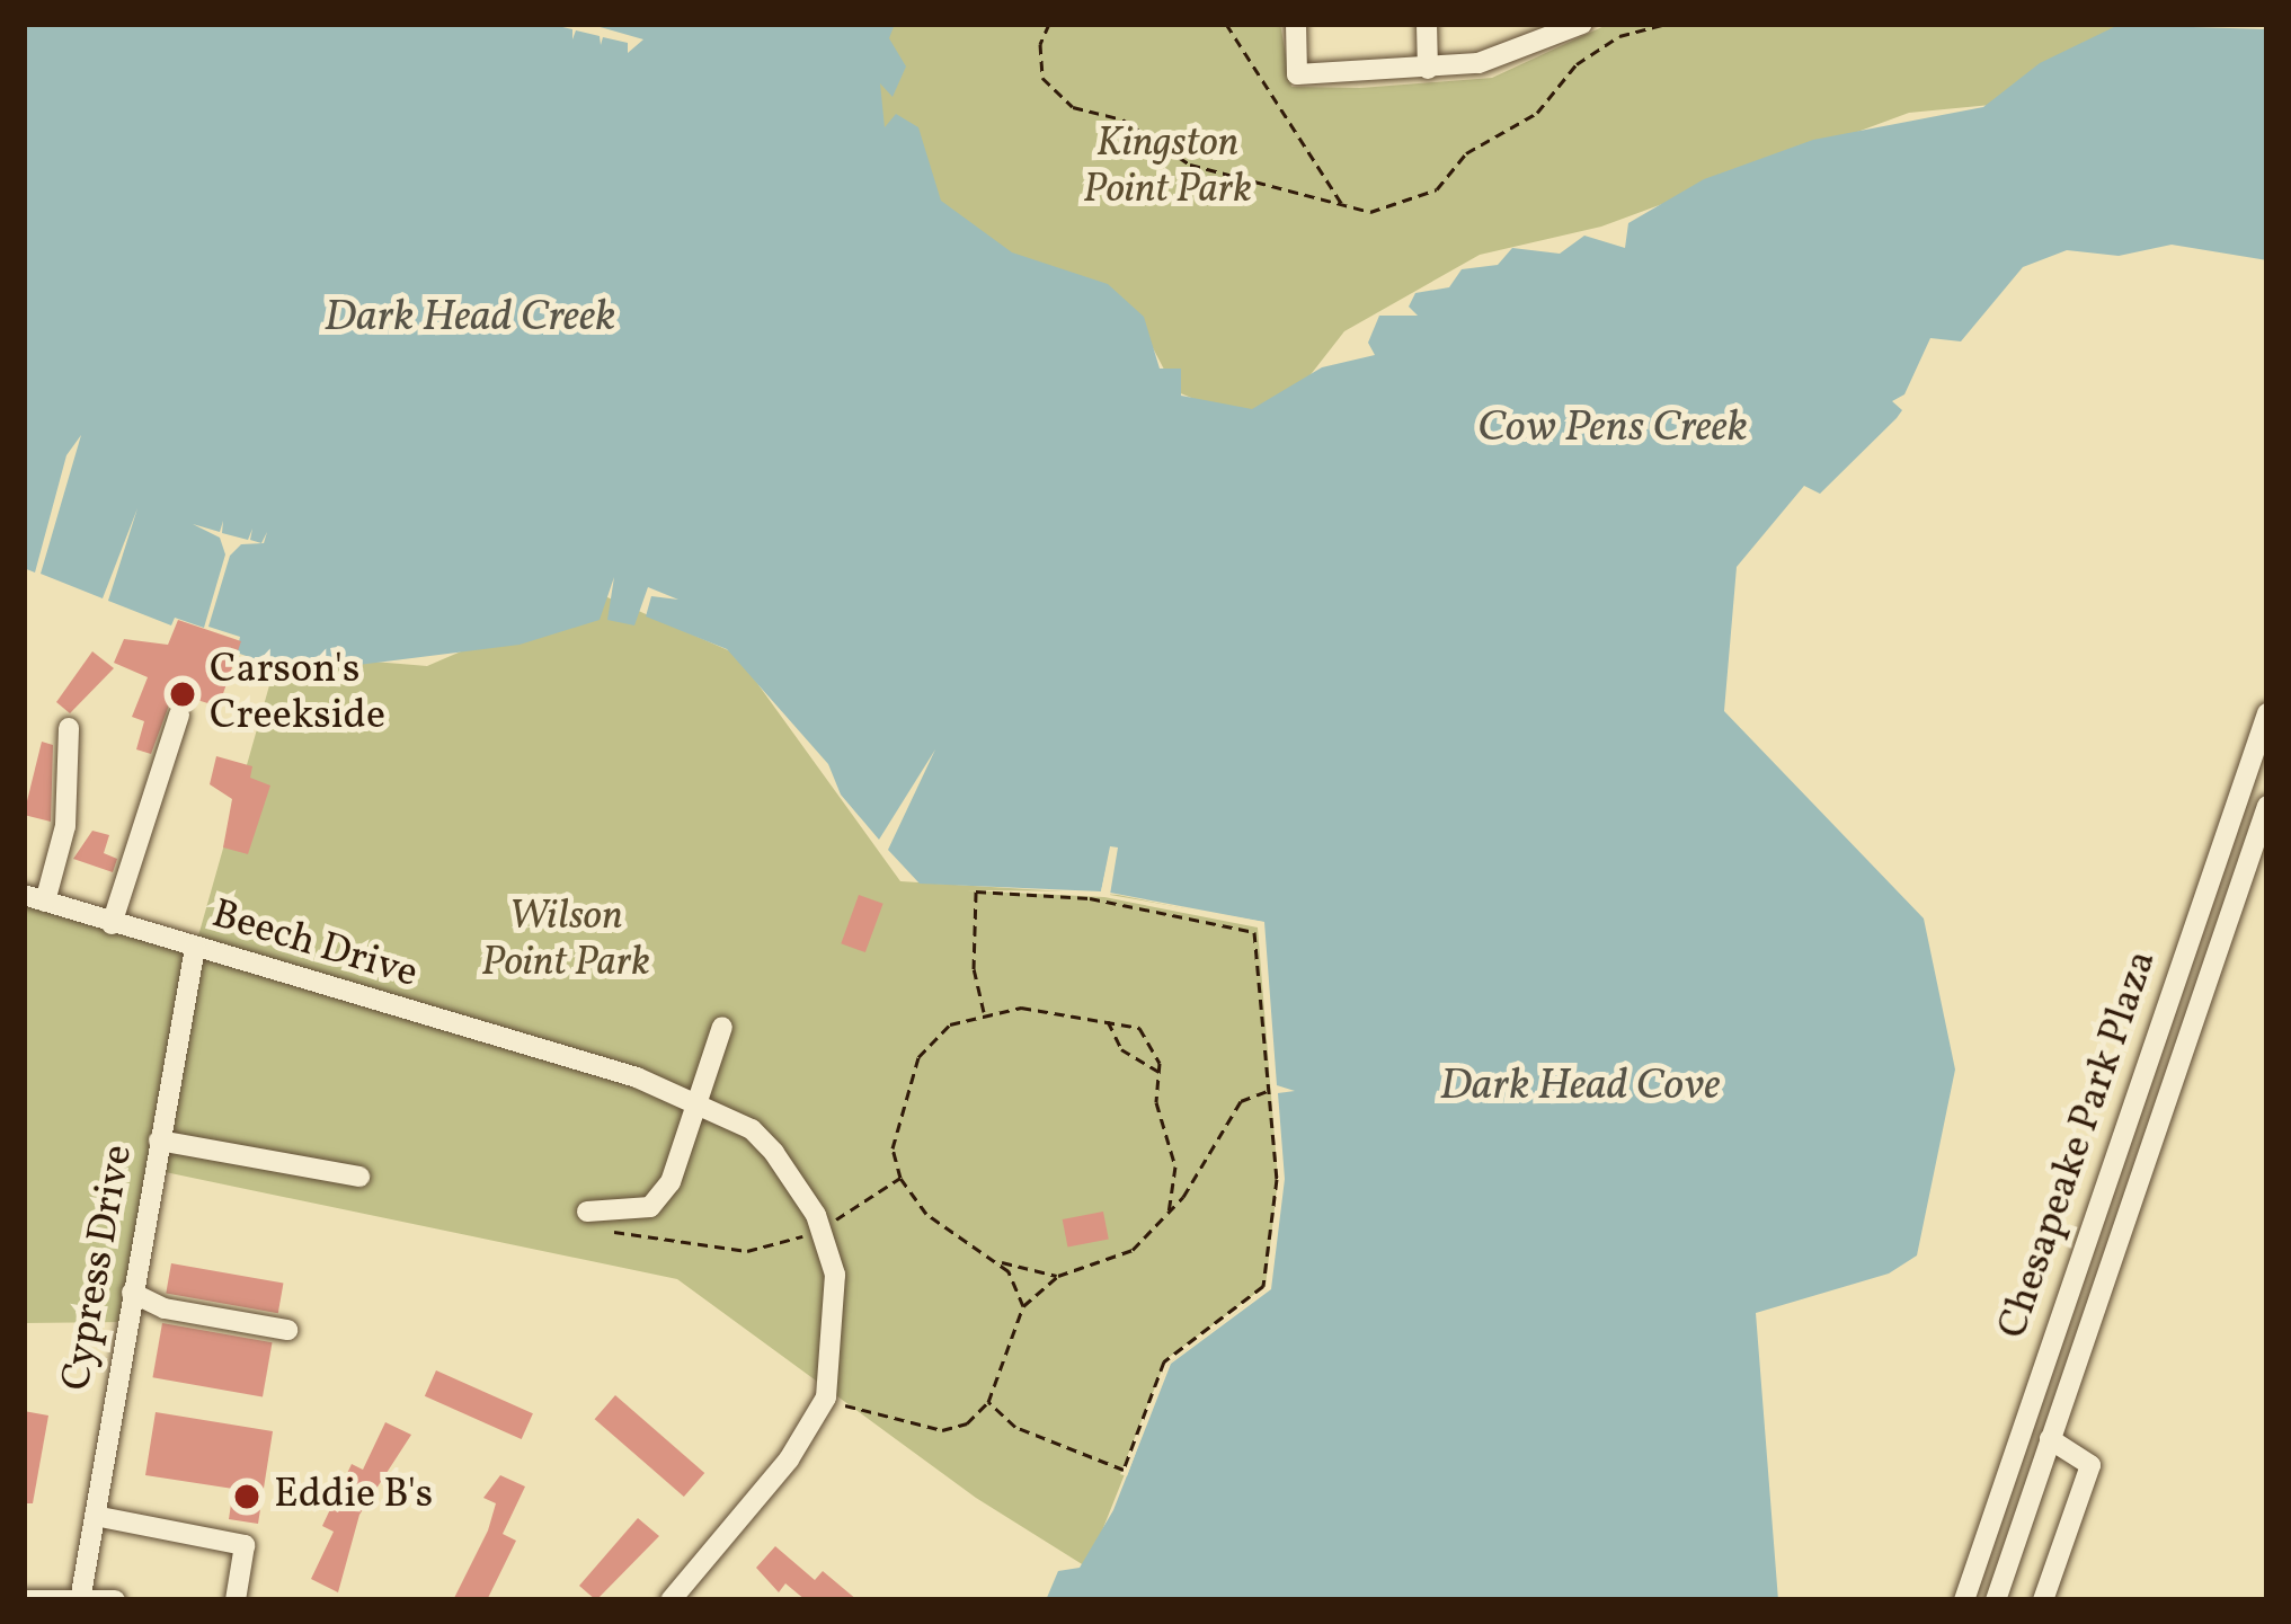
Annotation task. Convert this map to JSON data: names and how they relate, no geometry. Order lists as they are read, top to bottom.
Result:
{
  "streets": {
    "street": ["Beech Drive", "Chesapeake Park Plaza", "Cypress Drive"]
  },
  "crossings": [
    ["Beech Drive", "Cypress Drive"]
  ],
  "water": ["Dark Head Creek", "Cow Pens Creek", "Dark Head Cove"],
  "parks": ["Kingston Point Park", "Wilson Point Park"],
  "places": ["Carson's Creekside", "Eddie B's"]
}
